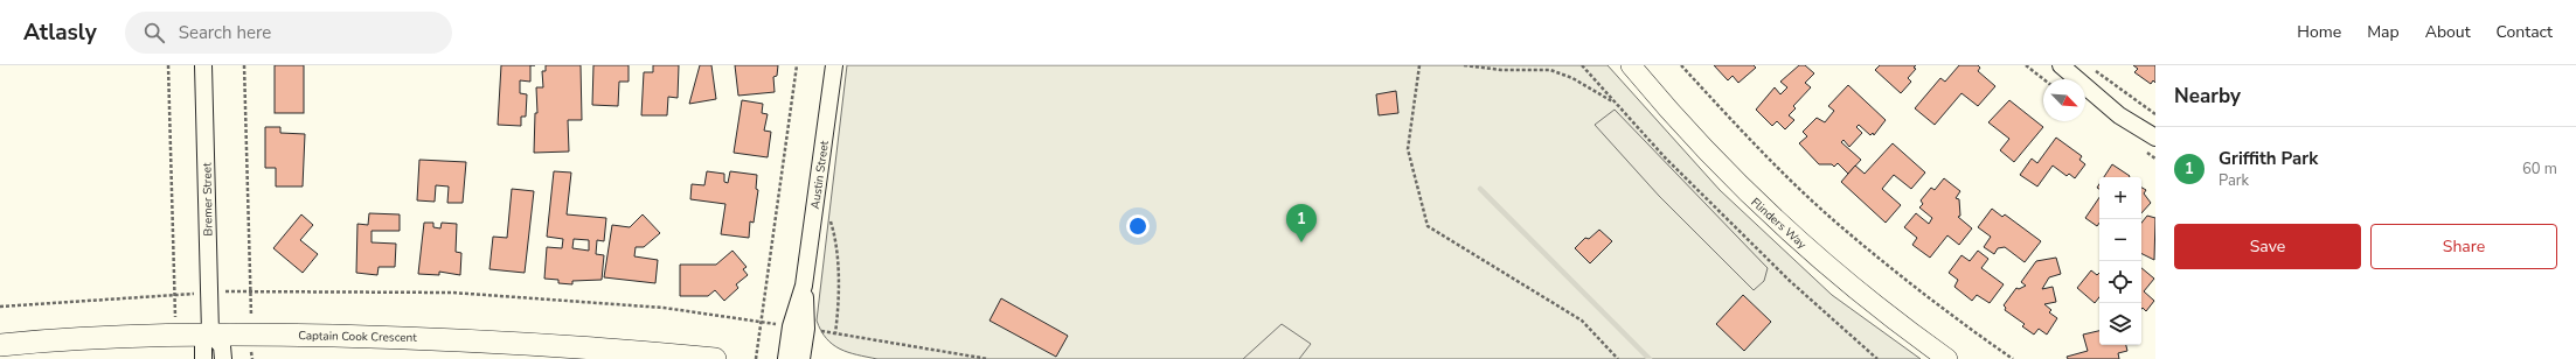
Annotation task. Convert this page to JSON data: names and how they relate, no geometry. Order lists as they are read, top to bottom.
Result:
{
  "streets": {
    "main road": ["Captain Cook Crescent"],
    "street": ["Austin Street", "Bremer Street", "Flinders Way"]
  },
  "crossings": [
    ["Bremer Street", "Captain Cook Crescent"]
  ],
  "north": "bottom right",
  "page": {
    "header": "Atlasly",
    "search": "Search here",
    "nav": [
      "Home",
      "Map",
      "About",
      "Contact"
    ],
    "heading": "Nearby",
    "list": [
      {
        "mark": "1",
        "name": "Griffith Park",
        "note": "Park",
        "value": "60 m"
      }
    ],
    "map_buttons": ["+", "−"],
    "pins": "1",
    "buttons": ["Save", "Share"]
  }
}
